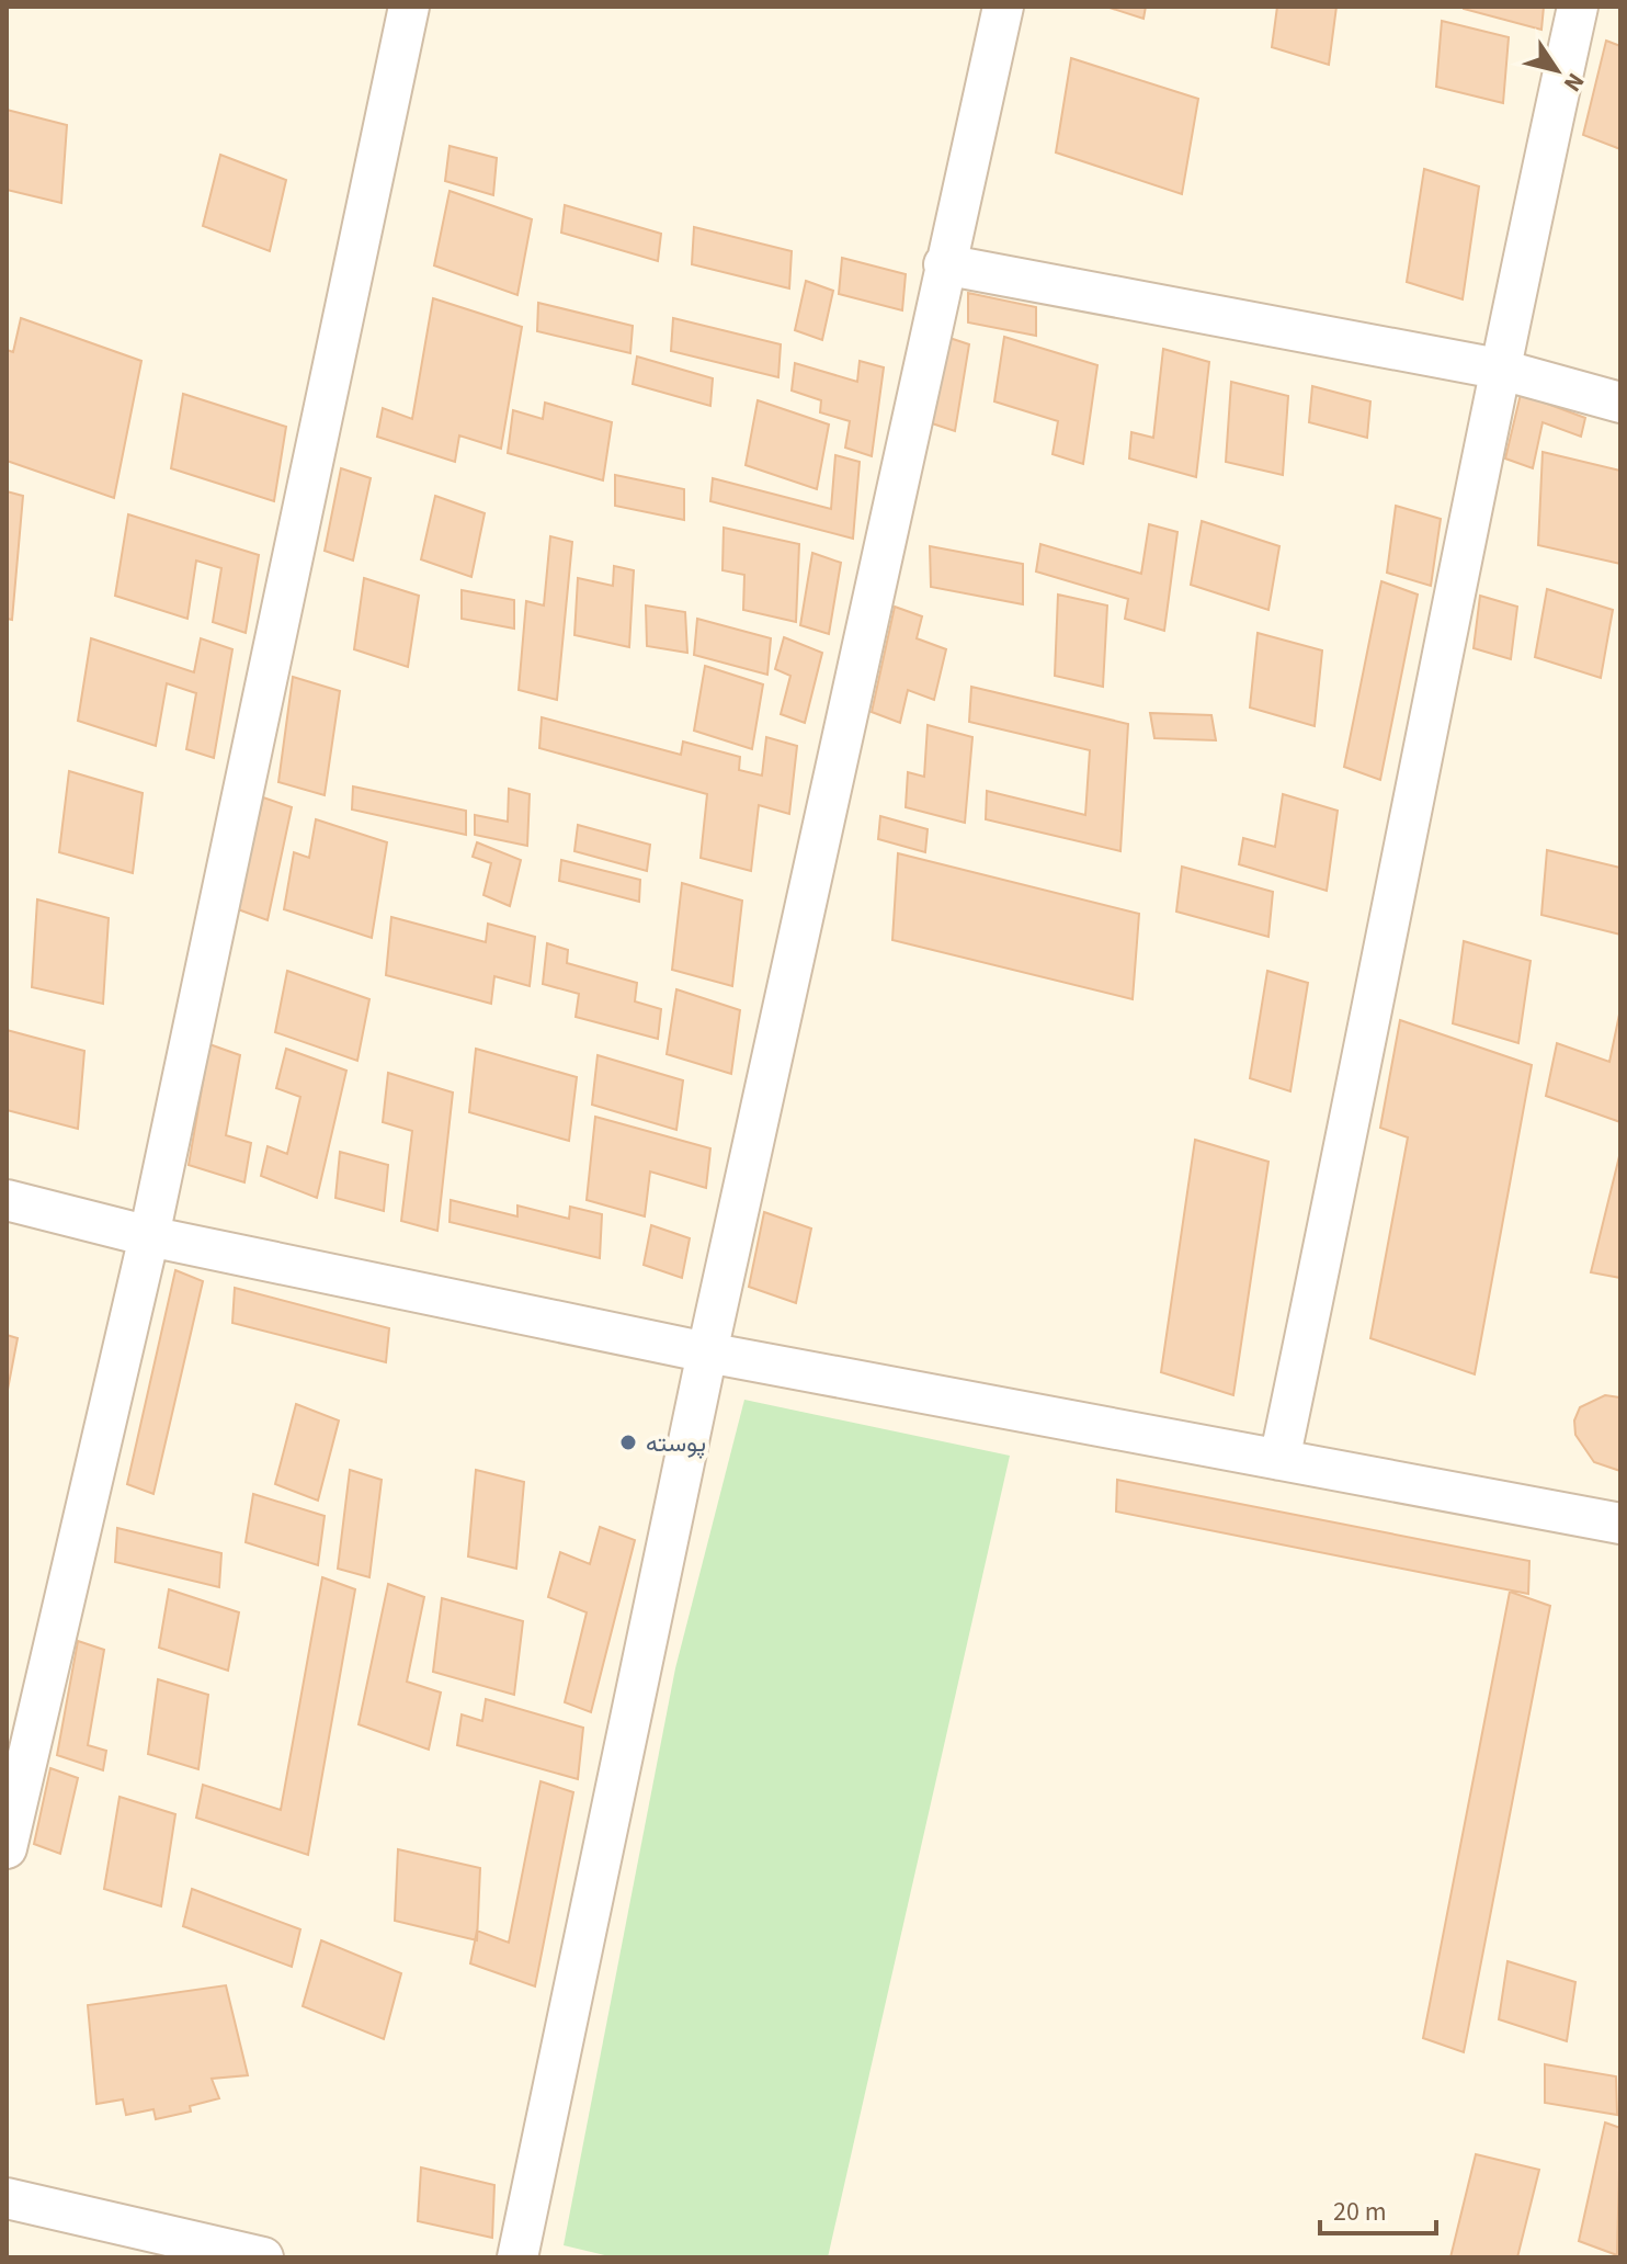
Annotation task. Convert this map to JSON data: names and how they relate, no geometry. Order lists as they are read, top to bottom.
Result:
{
  "places": ["پوسته"],
  "scale_bar": "20 m",
  "north": "bottom right"
}
